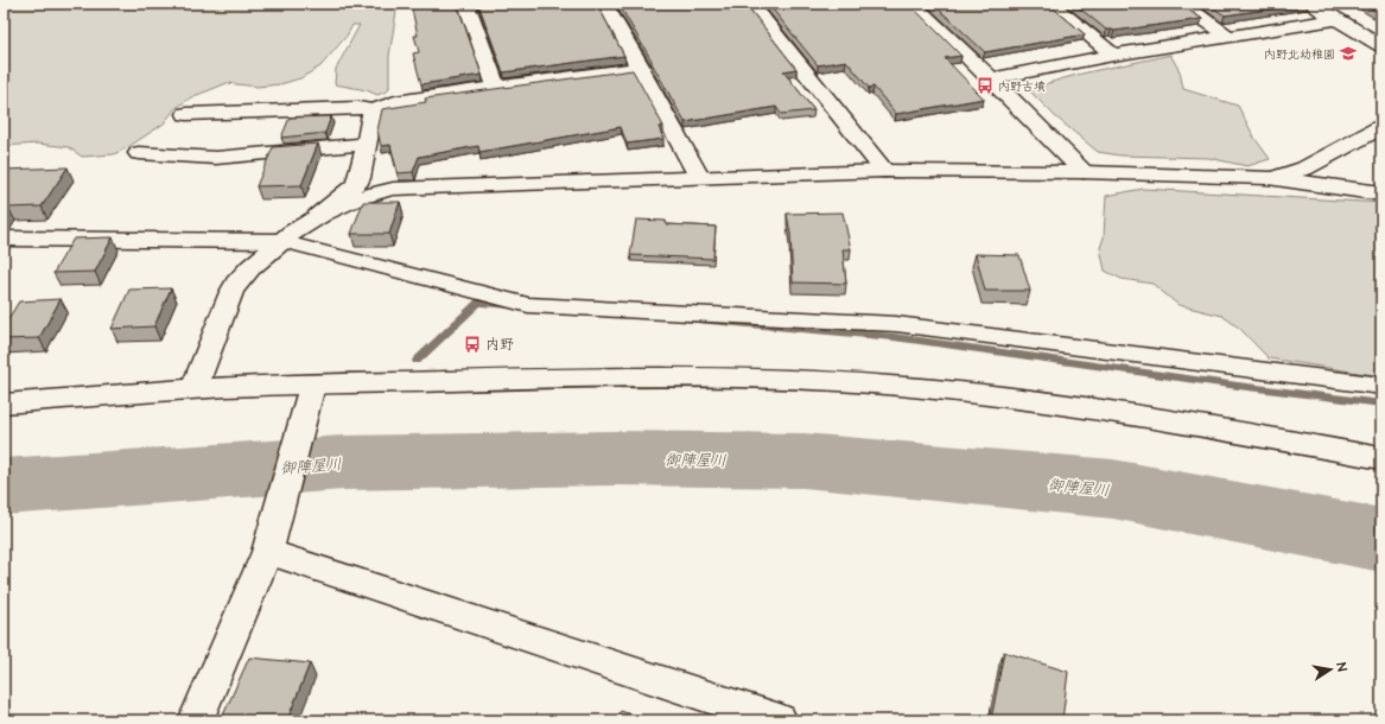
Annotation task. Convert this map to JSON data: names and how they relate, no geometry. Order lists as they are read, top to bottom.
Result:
{
  "water": ["御陣屋川"],
  "places": {
    "school or university": ["内野北幼稚園"],
    "bus stop": ["内野古墳", "内野"]
  },
  "north": "right"
}
